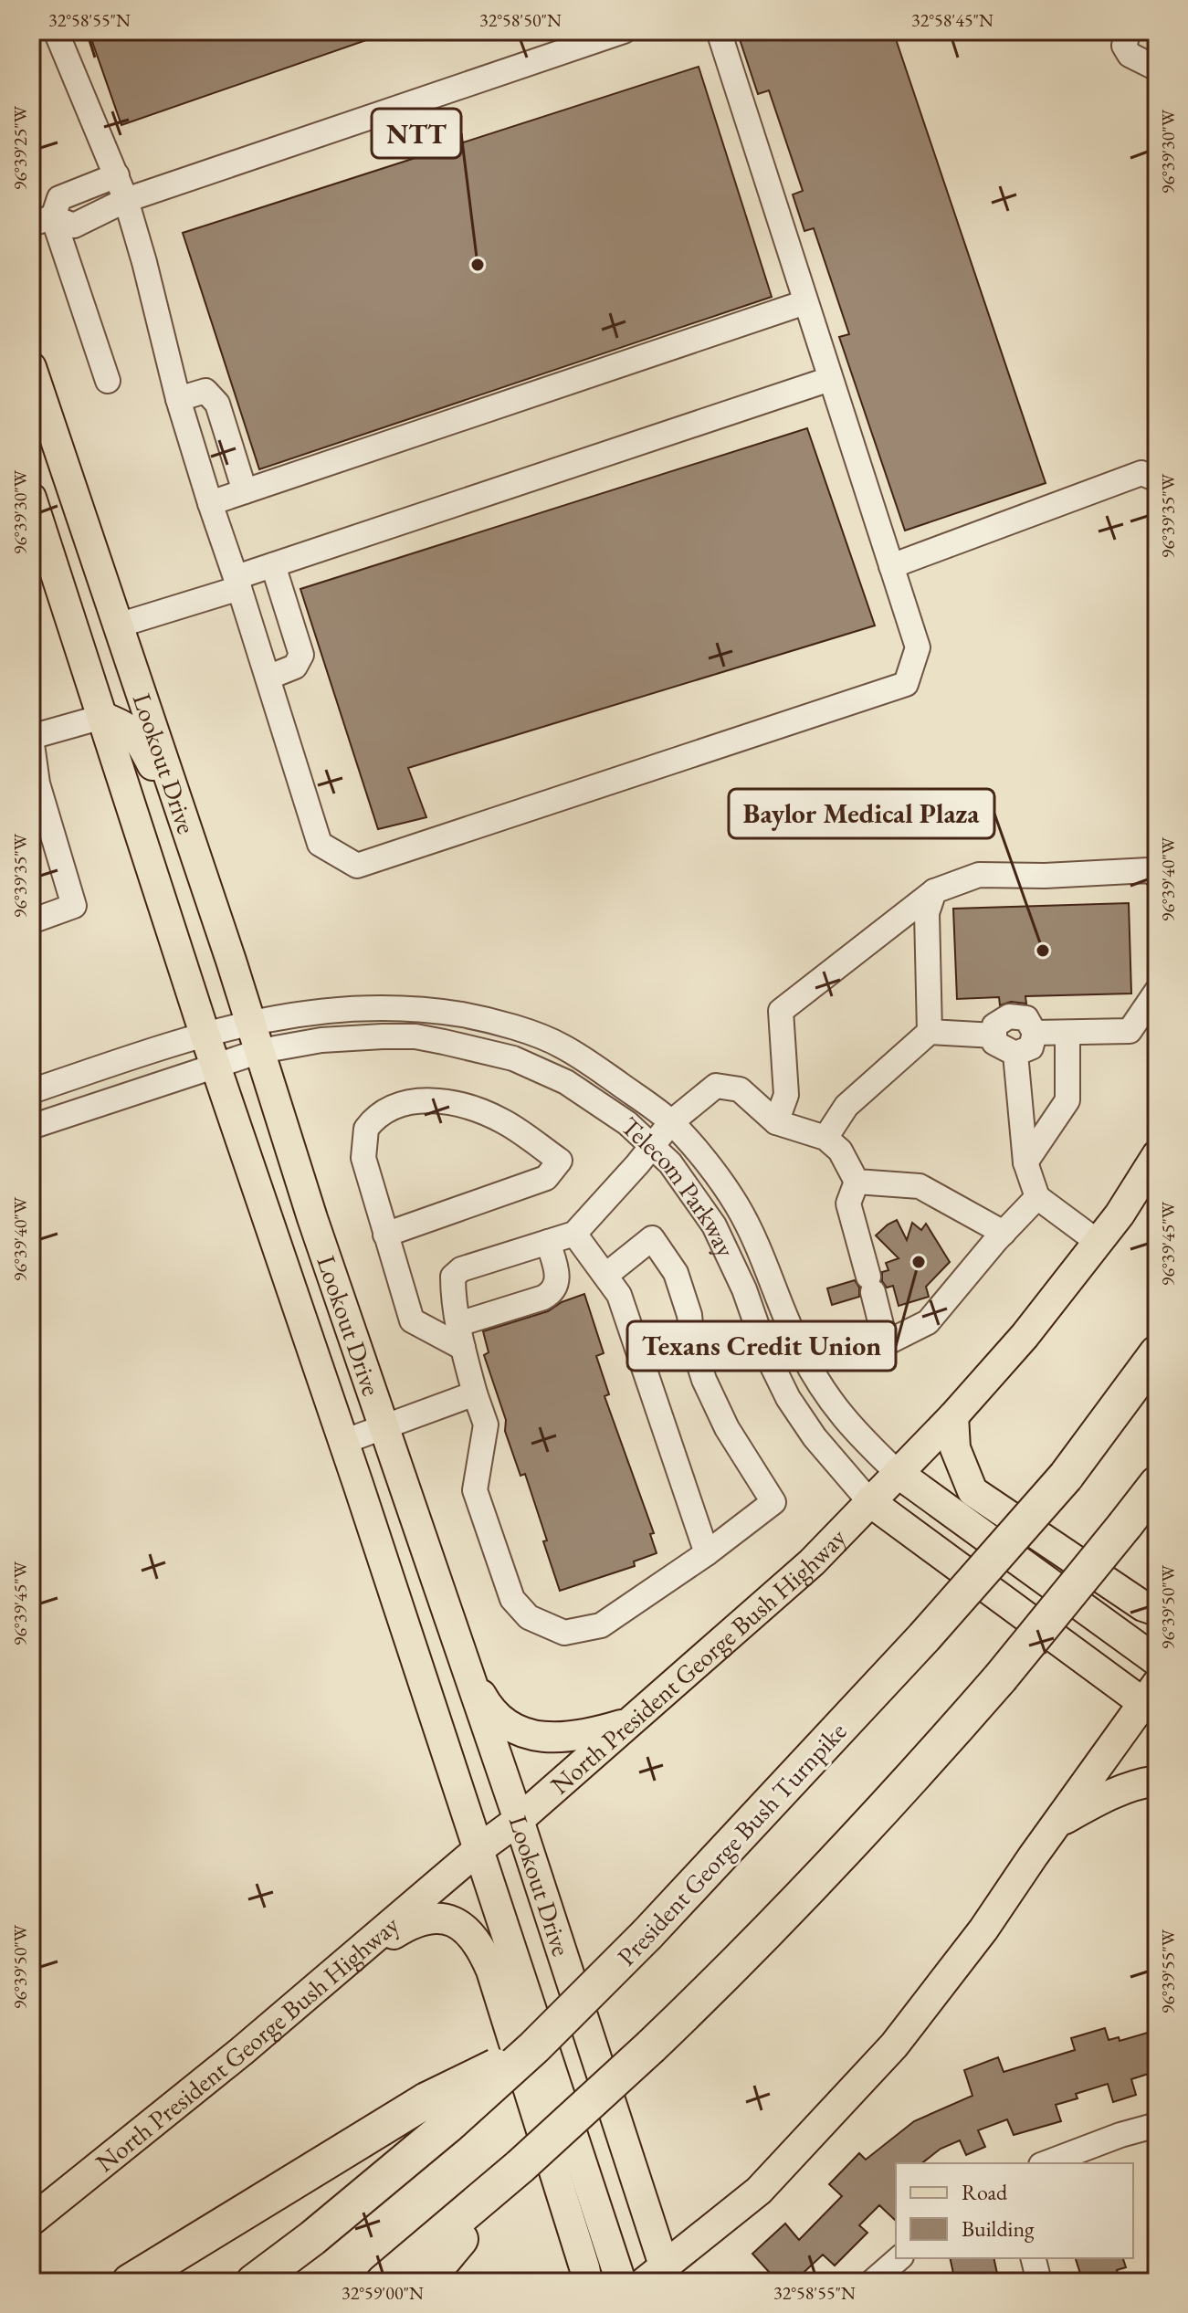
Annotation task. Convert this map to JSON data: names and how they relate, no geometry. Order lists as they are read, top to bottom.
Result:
{
  "streets": {
    "highway": ["President George Bush Turnpike"],
    "main road": ["Lookout Drive", "Telecom Parkway", "North President George Bush Highway"]
  },
  "crossings": [
    ["Lookout Drive", "Telecom Parkway"],
    ["Lookout Drive", "North President George Bush Highway"],
    ["Telecom Parkway", "North President George Bush Highway"]
  ],
  "places": ["NTT", "Baylor Medical Plaza", "Texans Credit Union"],
  "legend": ["Road", "Building"],
  "coordinates": [
    "32°58'55\"N",
    "32°58'50\"N",
    "32°58'45\"N",
    "96°39'25\"W",
    "96°39'30\"W",
    "96°39'35\"W",
    "96°39'40\"W",
    "96°39'45\"W",
    "96°39'50\"W",
    "96°39'55\"W",
    "32°59'00\"N"
  ]
}
